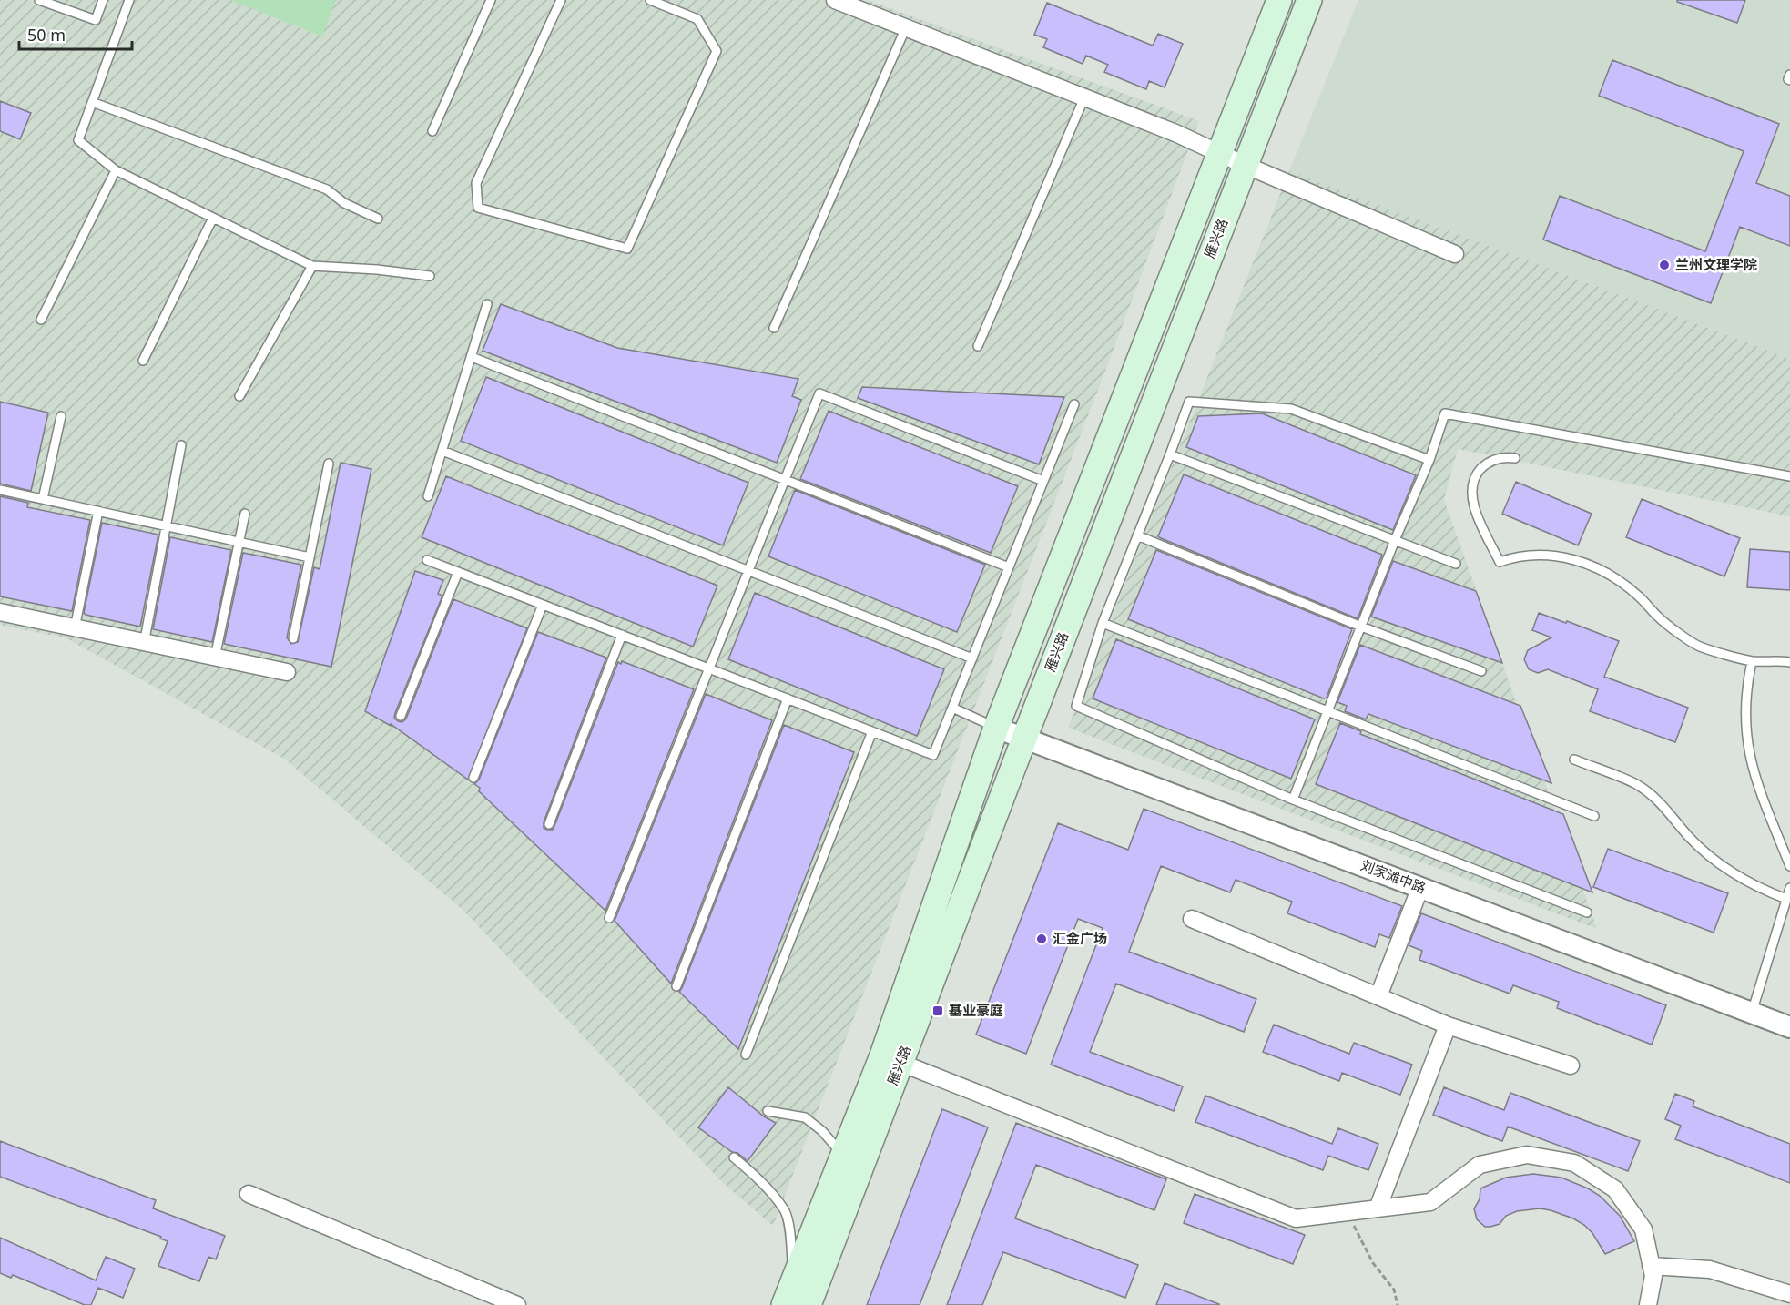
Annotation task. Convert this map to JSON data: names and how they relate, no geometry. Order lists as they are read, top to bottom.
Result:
{
  "streets": {
    "main road": ["雁兴路"],
    "street": ["刘家滩中路"]
  },
  "crossings": [
    ["雁兴路", "刘家滩中路"]
  ],
  "places": {
    "other": ["兰州文理学院", "汇金广场"],
    "transit": ["基业豪庭"]
  },
  "scale_bar": "50 m"
}
